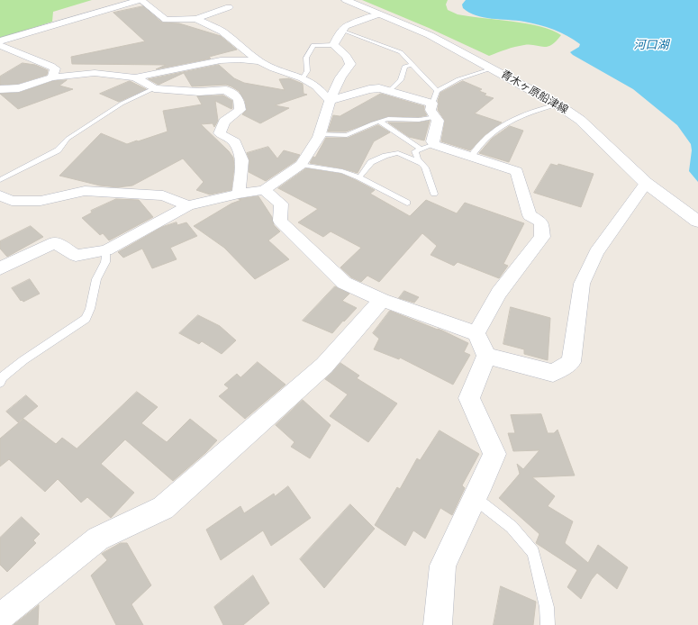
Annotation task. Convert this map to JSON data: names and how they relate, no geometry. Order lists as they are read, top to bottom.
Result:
{
  "streets": {
    "main road": ["青木ヶ原船津線"]
  },
  "water": ["河口湖"]
}
